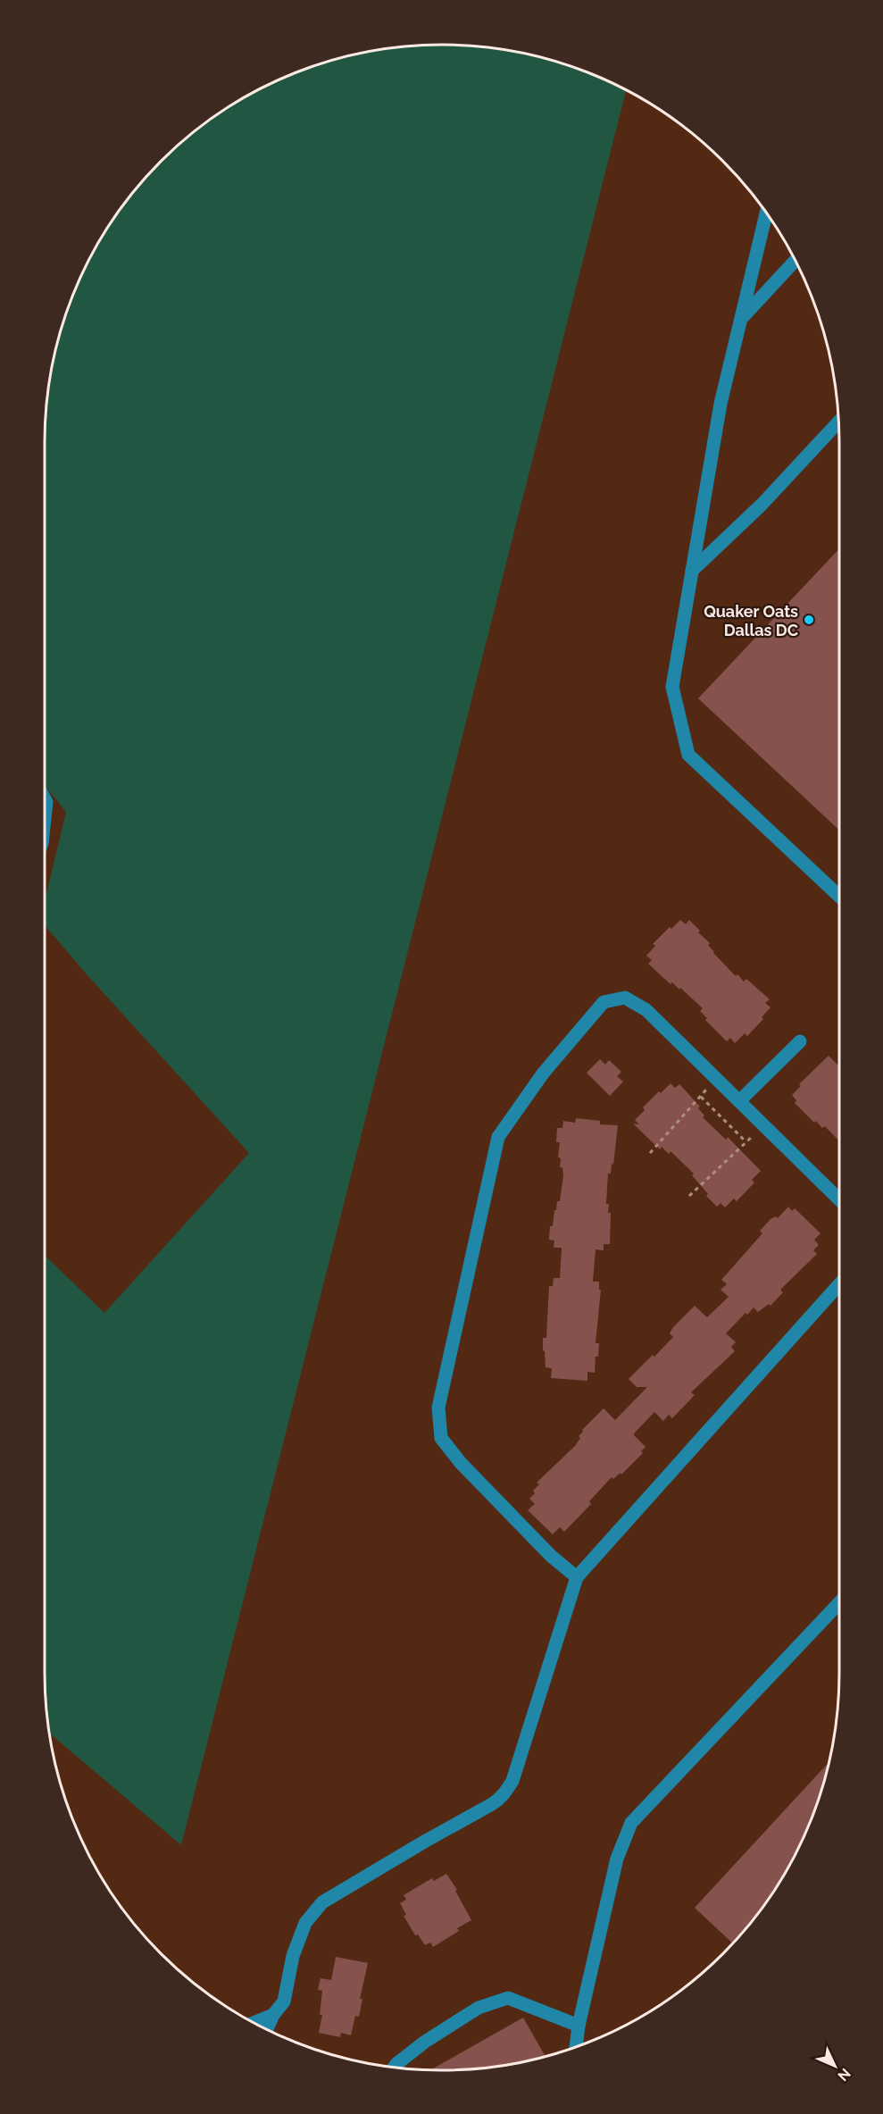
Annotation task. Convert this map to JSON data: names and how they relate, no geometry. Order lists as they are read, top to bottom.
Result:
{
  "places": ["Quaker Oats Dallas DC"],
  "north": "bottom right"
}
